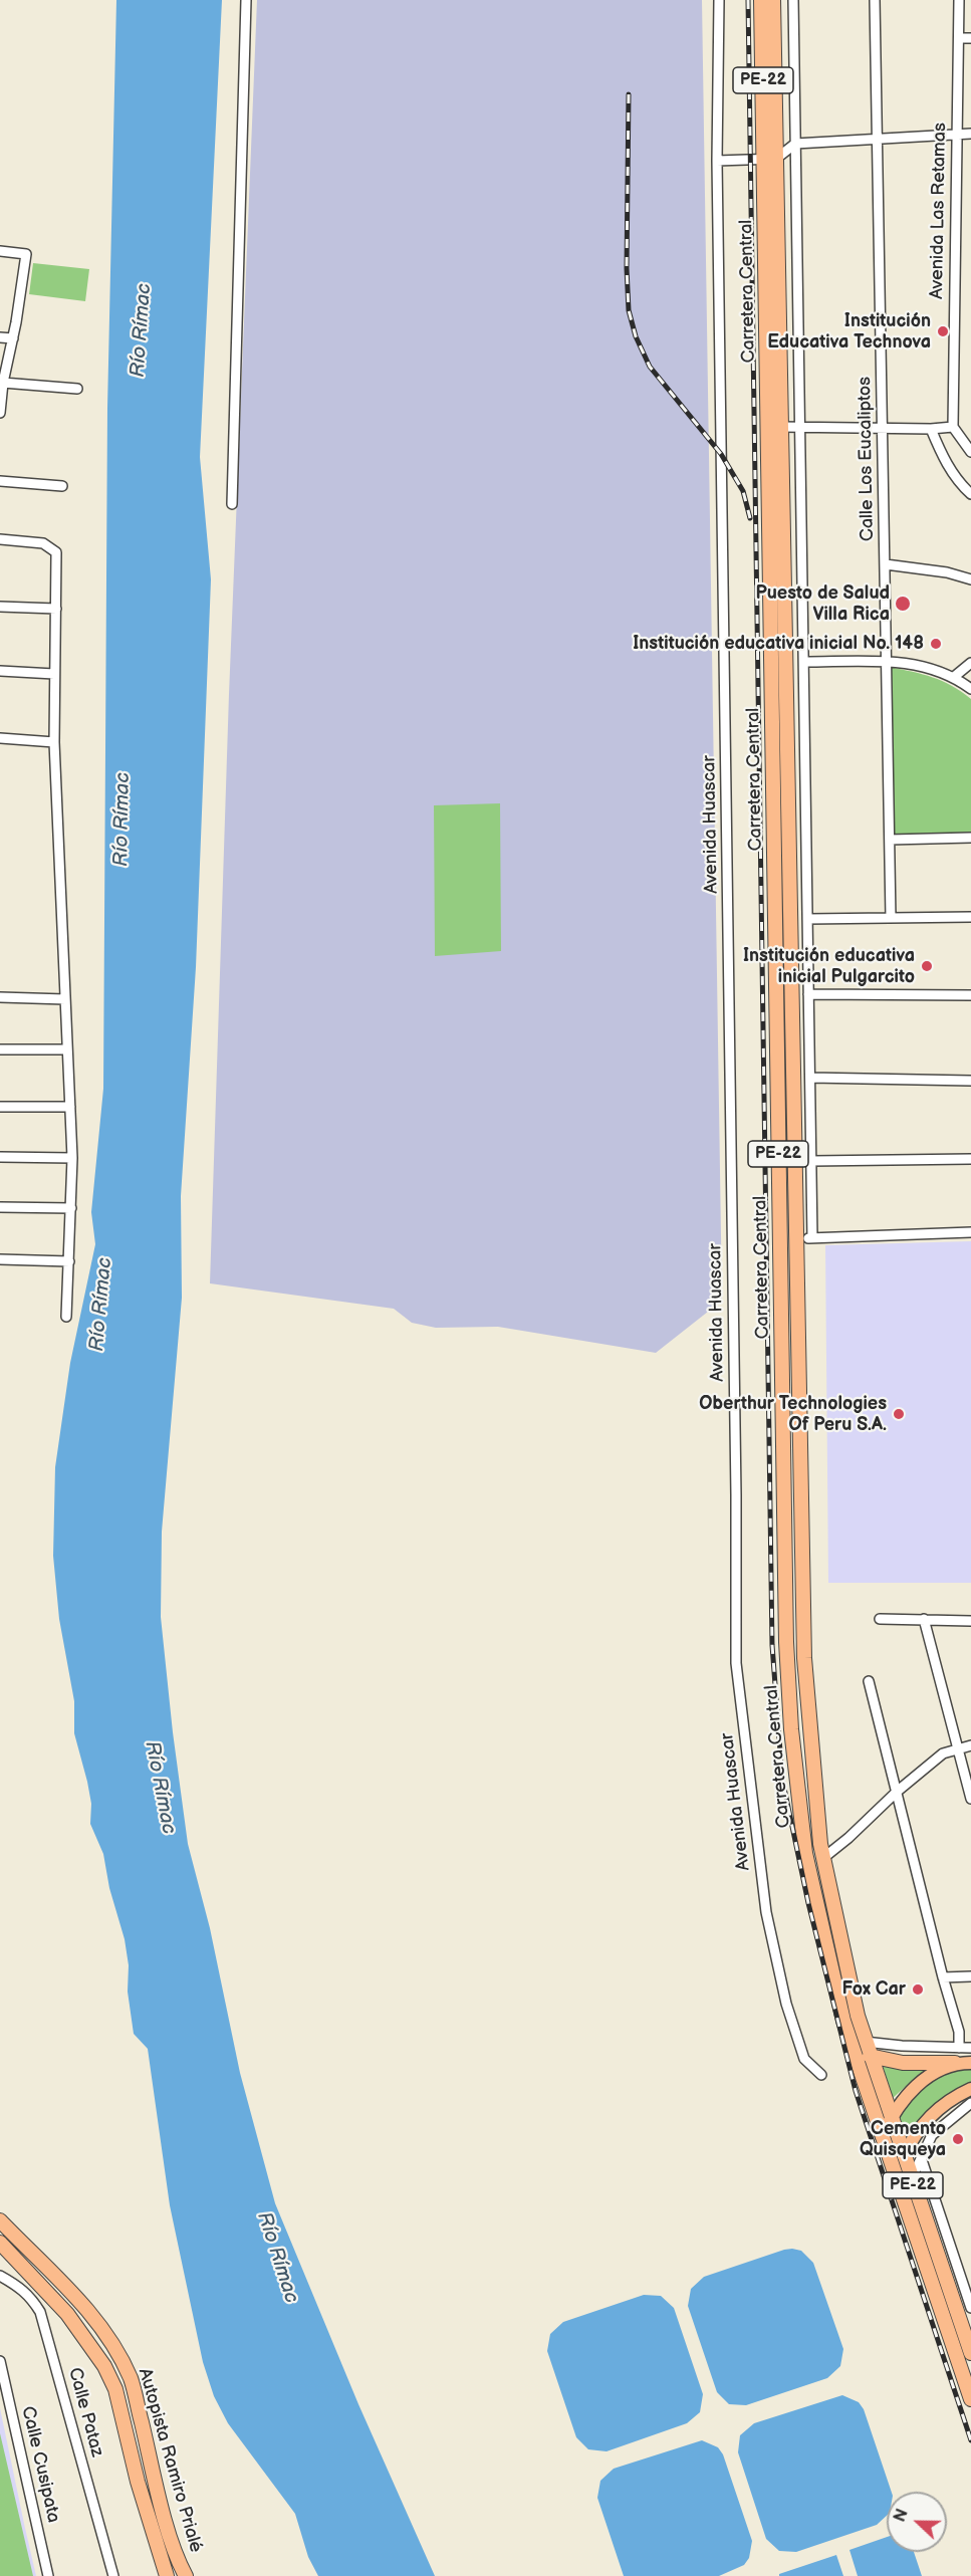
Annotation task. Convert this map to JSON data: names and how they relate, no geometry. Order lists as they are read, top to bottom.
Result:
{
  "streets": {
    "highway": ["PE-22", "Carretera Central", "Autopista Ramiro Prialé"],
    "street": [
      "Avenida Las Retamas",
      "Calle Los Eucaliptos",
      "Avenida Huascar",
      "Calle Pataz",
      "Calle Cusipata"
    ]
  },
  "water": ["Río Rímac"],
  "places": [
    "Institución Educativa Technova",
    "Puesto de Salud Villa Rica",
    "Institución educativa inicial No. 148",
    "Institución educativa inicial Pulgarcito",
    "Oberthur Technologies Of Peru S.A.",
    "Fox Car",
    "Cemento Quisqueya"
  ],
  "north": "left"
}
